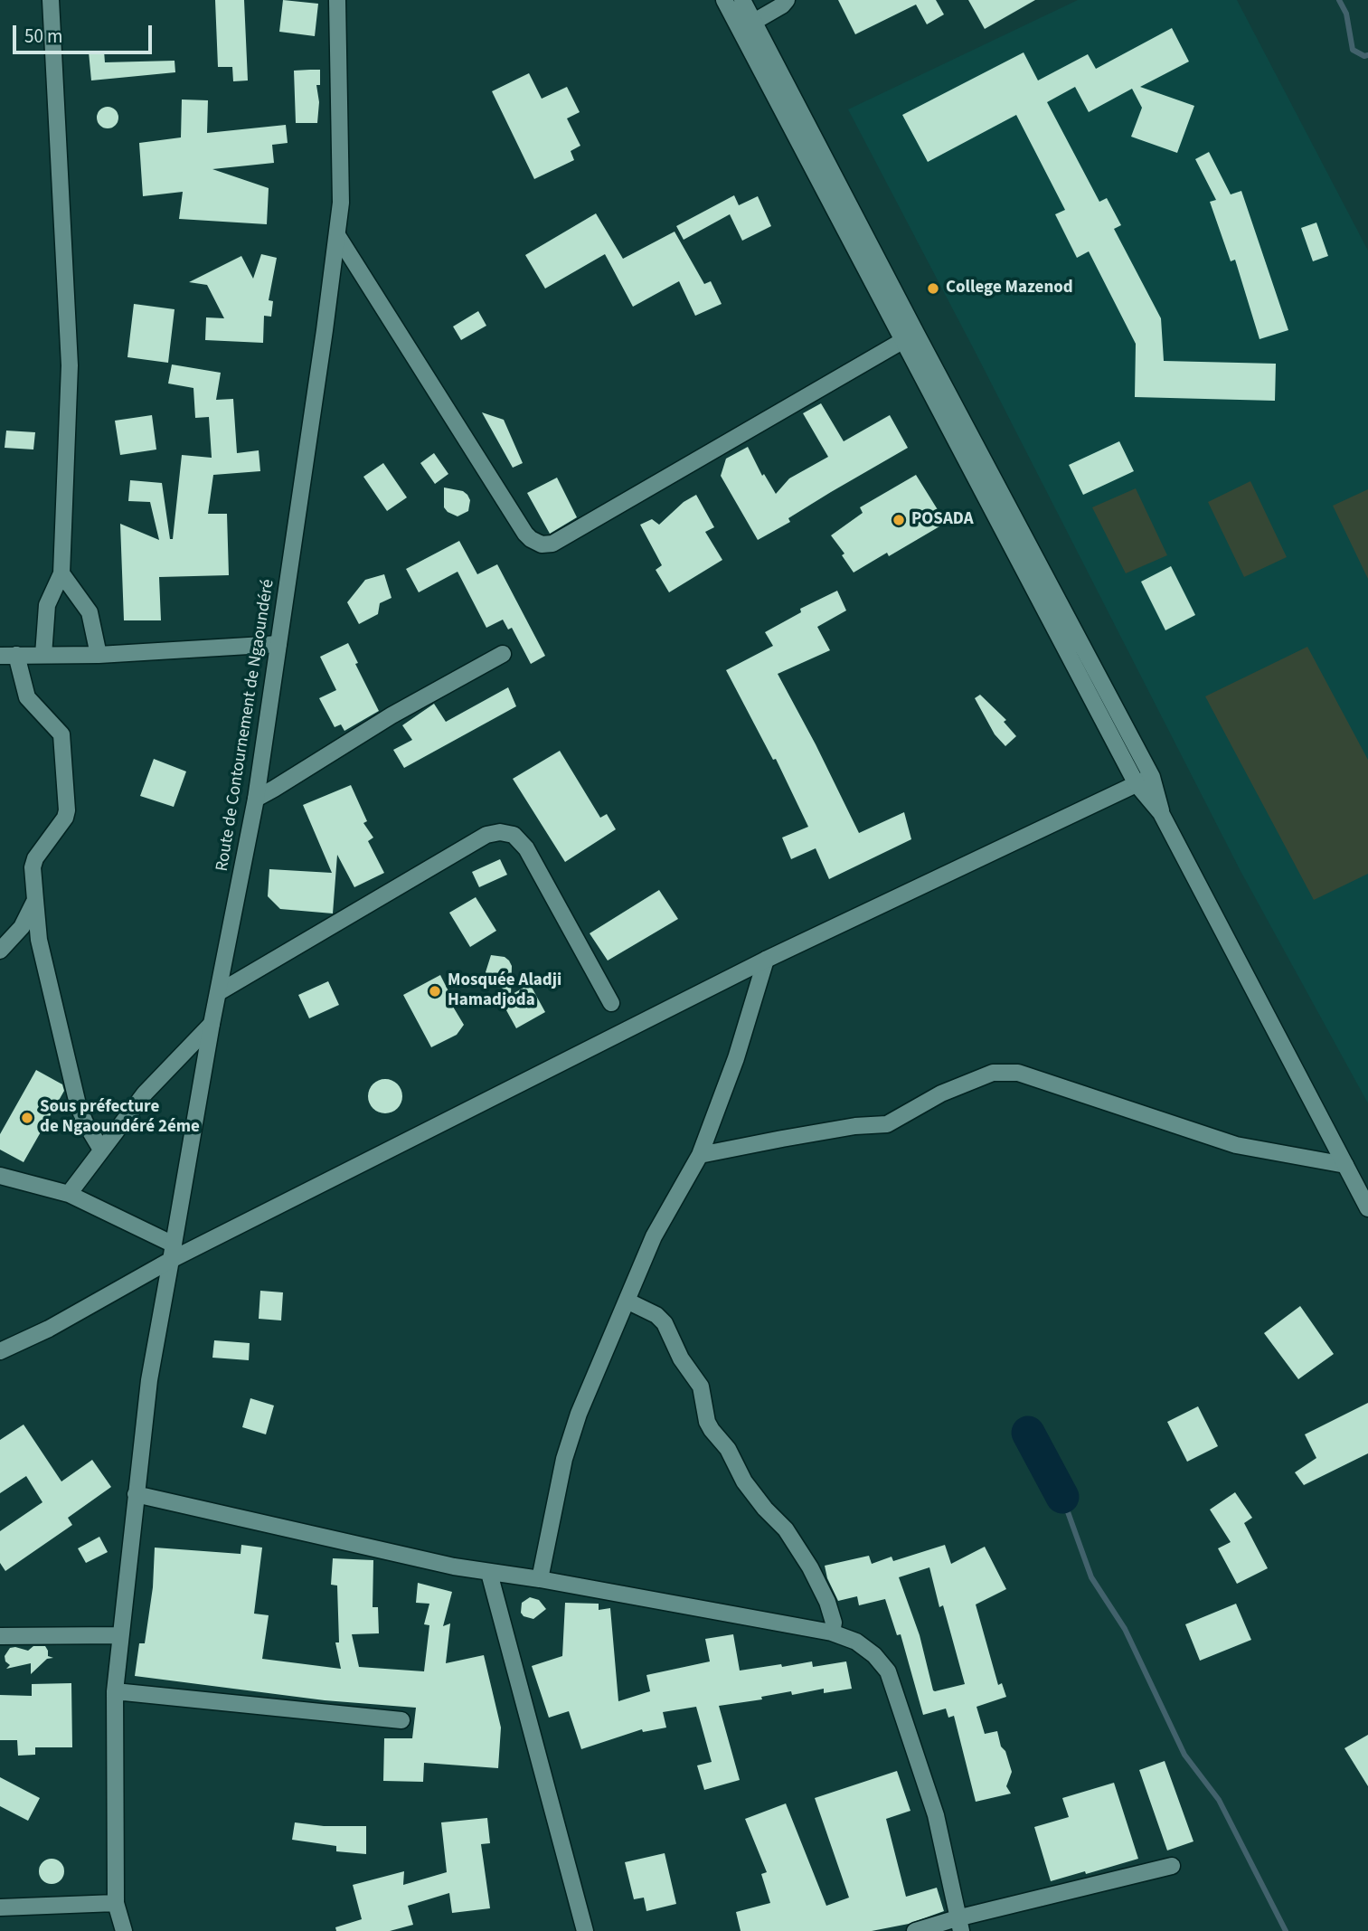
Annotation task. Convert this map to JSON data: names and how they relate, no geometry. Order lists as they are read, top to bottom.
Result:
{
  "streets": {
    "street": ["Route de Contournement de Ngaoundéré"]
  },
  "places": [
    "College Mazenod",
    "POSADA",
    "Mosquée Aladji Hamadjoda",
    "Sous préfecture de Ngaoundéré 2éme"
  ],
  "scale_bar": "50 m"
}
